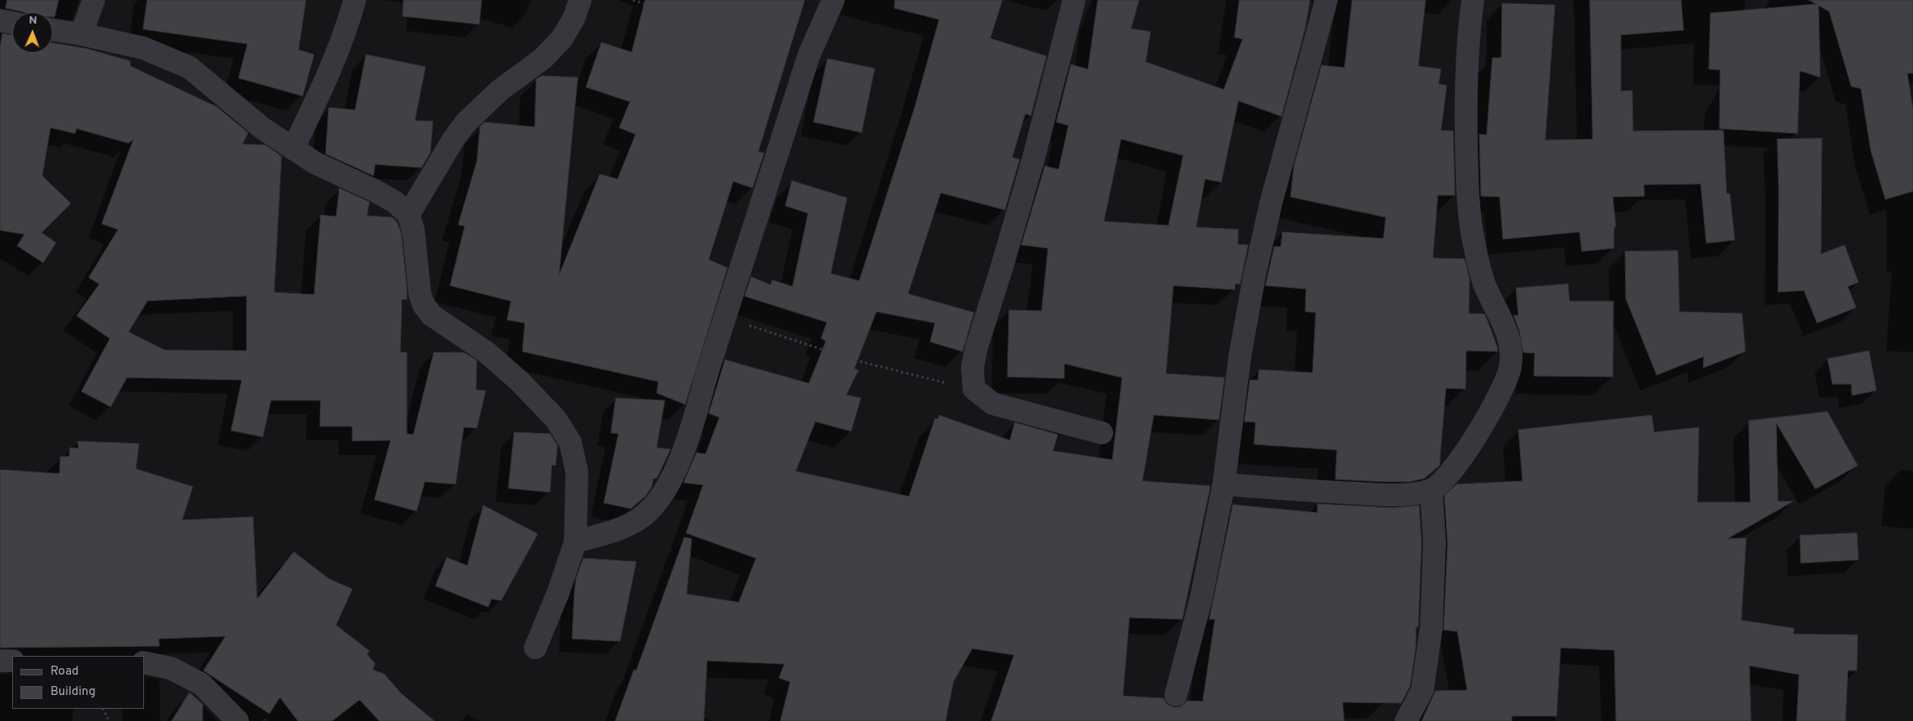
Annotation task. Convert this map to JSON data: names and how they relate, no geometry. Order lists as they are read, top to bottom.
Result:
{
  "legend": ["Road", "Building"],
  "north": "top"
}
